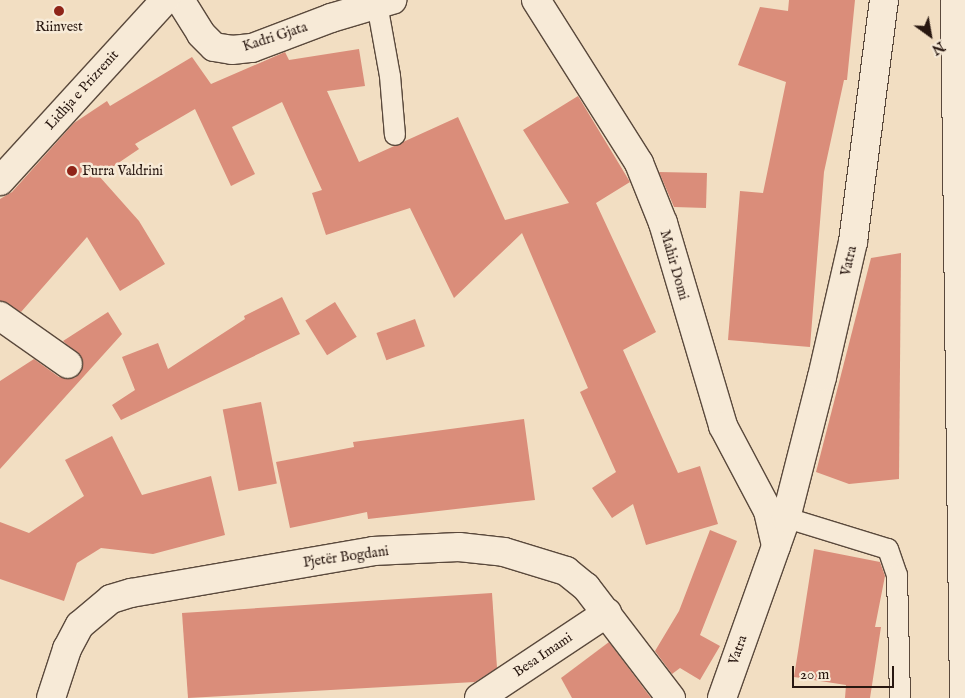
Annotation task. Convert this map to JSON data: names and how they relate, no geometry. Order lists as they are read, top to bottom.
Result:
{
  "streets": {
    "street": [
      "Kadri Gjata",
      "Lidhja e Prizrenit",
      "Vatra",
      "Mahir Domi",
      "Pjetër Bogdani",
      "Besa Imami"
    ]
  },
  "crossings": [
    ["Vatra", "Mahir Domi"],
    ["Pjetër Bogdani", "Besa Imami"]
  ],
  "places": ["Riinvest", "Furra Valdrini"],
  "scale_bar": "20 m",
  "north": "bottom right"
}
